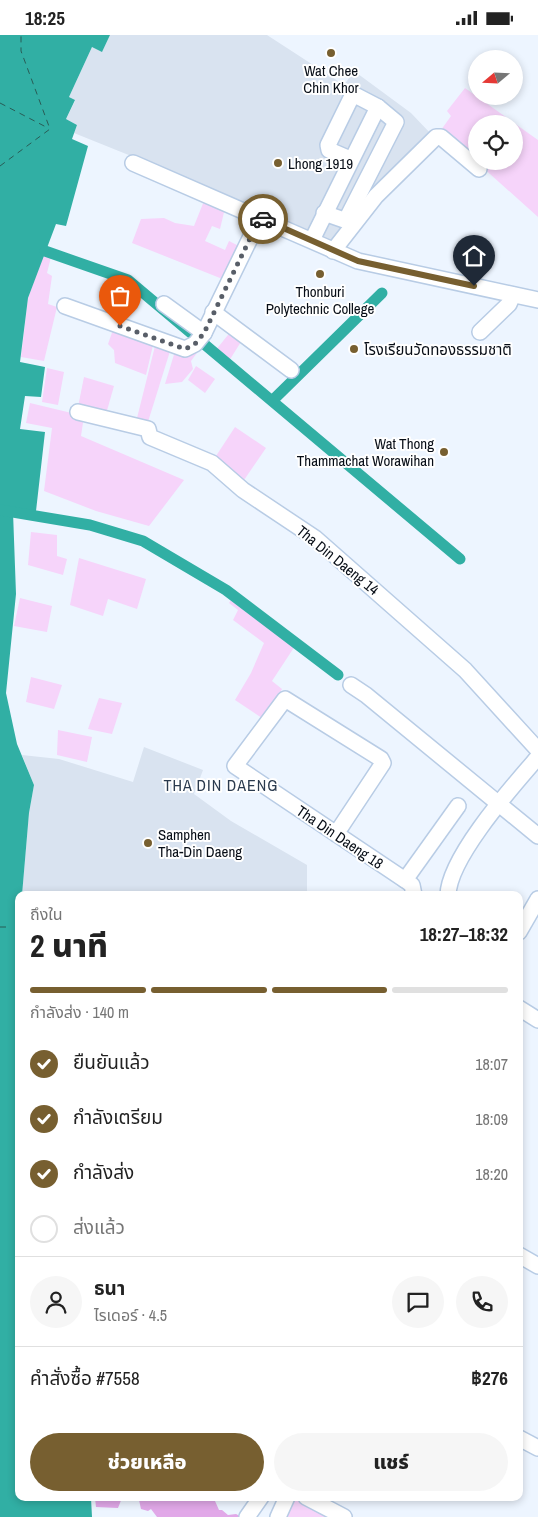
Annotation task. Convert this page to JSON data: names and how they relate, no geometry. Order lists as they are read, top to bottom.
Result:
{
  "streets": {
    "street": ["Tha Din Daeng 14", "Tha Din Daeng 18"]
  },
  "districts": ["THA DIN DAENG"],
  "places": [
    "Wat Chee Chin Khor",
    "Lhong 1919",
    "Thonburi Polytechnic College",
    "โรงเรียนวัดทองธรรมชาติ",
    "Wat Thong Thammachat Worawihan",
    "Samphen Tha-Din Daeng"
  ],
  "north": "left",
  "page": {
    "status": "18:25",
    "heading": ["2 นาที", "ถึงใน", "18:27–18:32"],
    "panel": [
      "ธนา",
      "ไรเดอร์ · 4.5",
      "คำสั่งซื้อ #7558",
      "฿276"
    ],
    "bar": "กำลังส่ง · 140 m",
    "list": [
      ["ยืนยันแล้ว", "18:07"],
      ["กำลังเตรียม", "18:09"],
      ["กำลังส่ง", "18:20"],
      "ส่งแล้ว"
    ],
    "buttons": ["ช่วยเหลือ", "แชร์"]
  }
}
